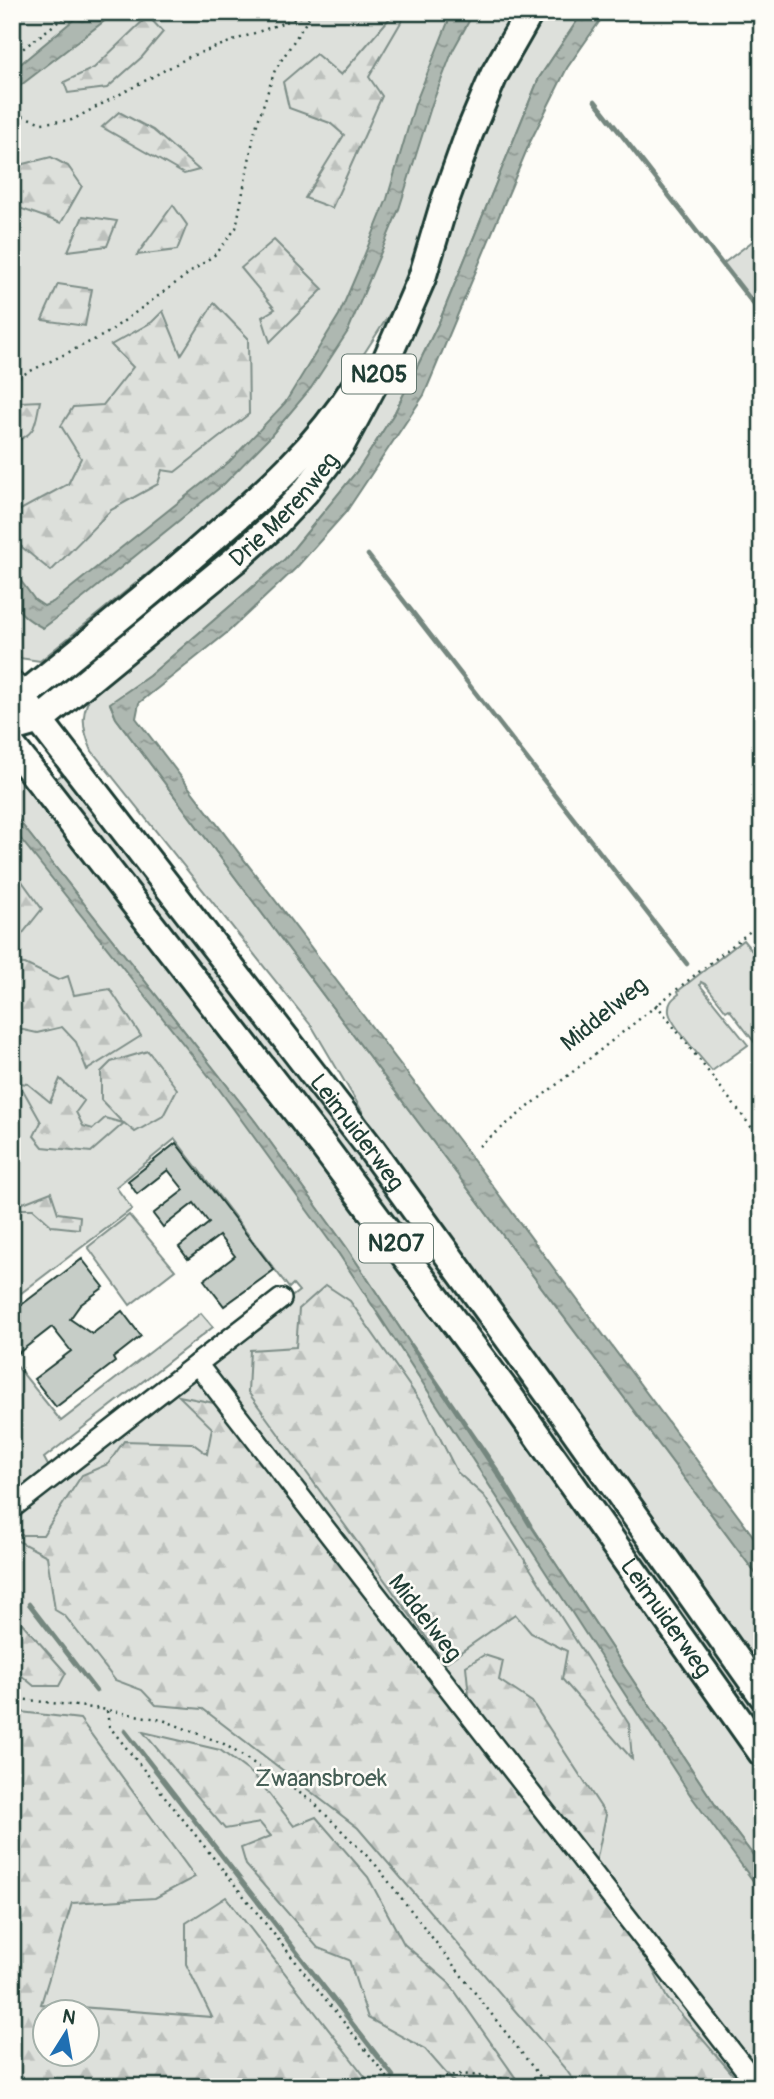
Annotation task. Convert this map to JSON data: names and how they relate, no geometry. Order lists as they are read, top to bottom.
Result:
{
  "streets": {
    "main road": [
      "N205",
      "Drie Merenweg",
      "Leimuiderweg",
      "N207"
    ],
    "lane": ["Middelweg"]
  },
  "crossings": [
    ["Drie Merenweg", "Leimuiderweg"]
  ],
  "parks": ["Zwaansbroek"],
  "north": "top"
}
